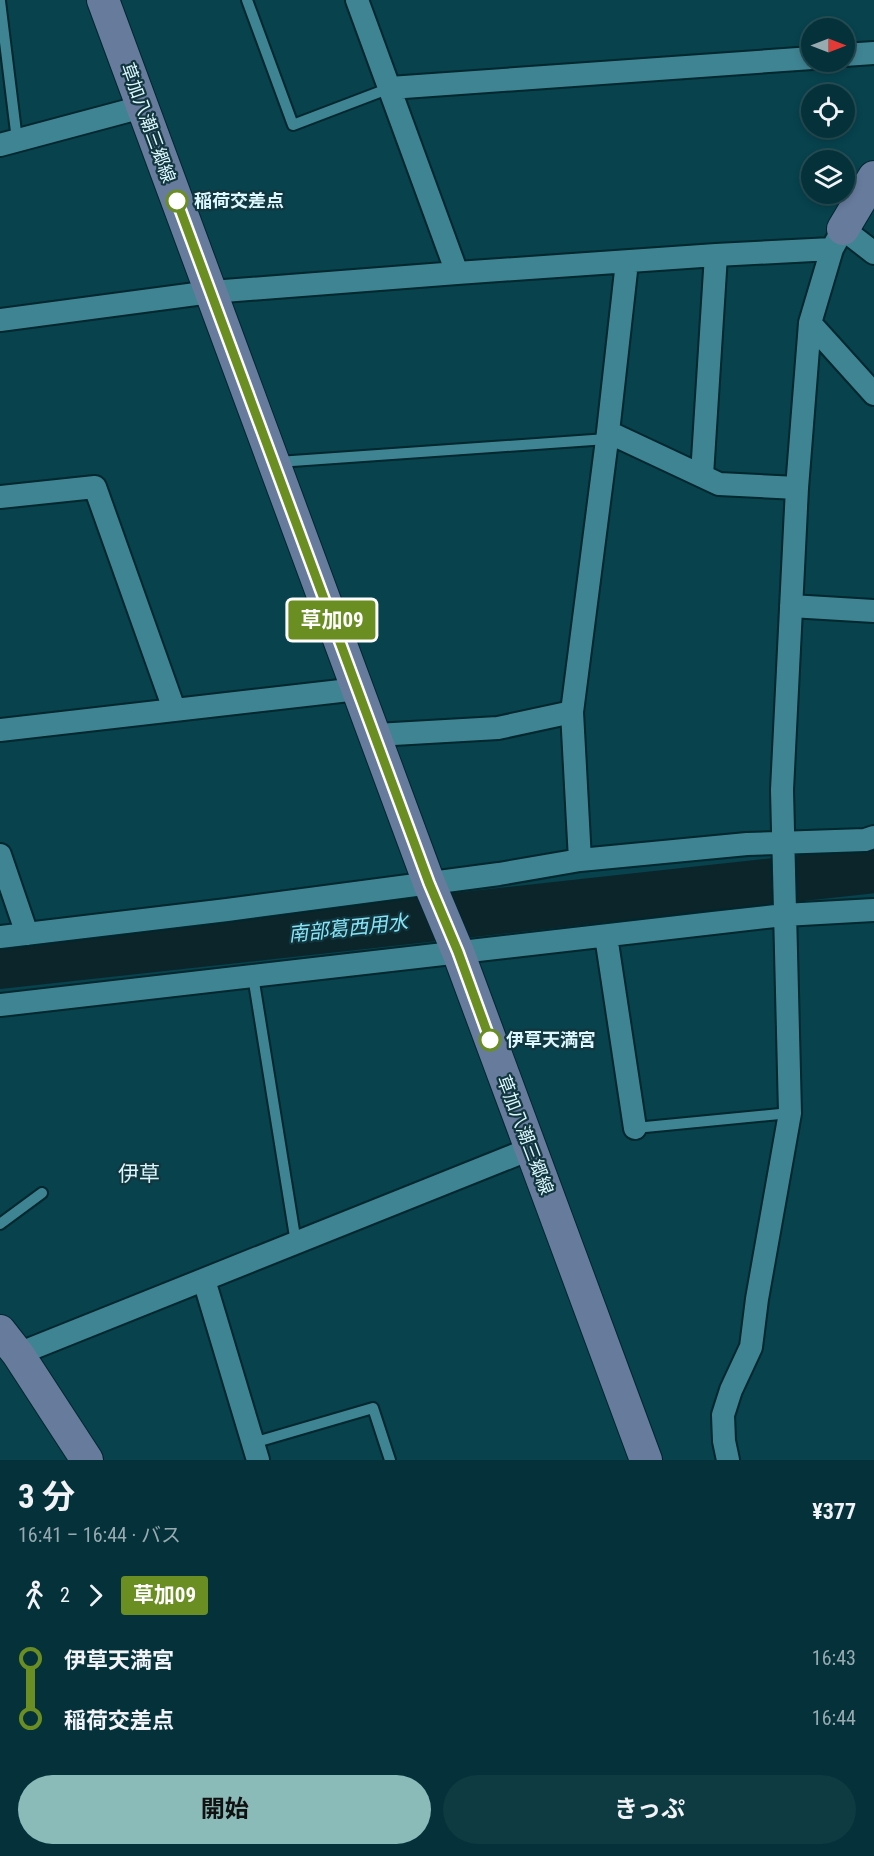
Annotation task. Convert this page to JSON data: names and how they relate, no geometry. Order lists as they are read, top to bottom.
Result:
{
  "streets": {
    "main road": ["草加八潮三郷線"]
  },
  "districts": ["伊草"],
  "water": ["南部葛西用水"],
  "places": ["稲荷交差点", "伊草天満宮"],
  "lines": ["bus line 草加09"],
  "north": "right",
  "page": {
    "on_map": "草加09",
    "heading": ["3 分", "16:41 – 16:44 · バス", "¥377"],
    "legs": ["2", "草加09"],
    "list": [
      {
        "name": "伊草天満宮",
        "value": "16:43"
      },
      {
        "name": "稲荷交差点",
        "value": "16:44"
      }
    ],
    "buttons": ["開始", "きっぷ"]
  }
}
